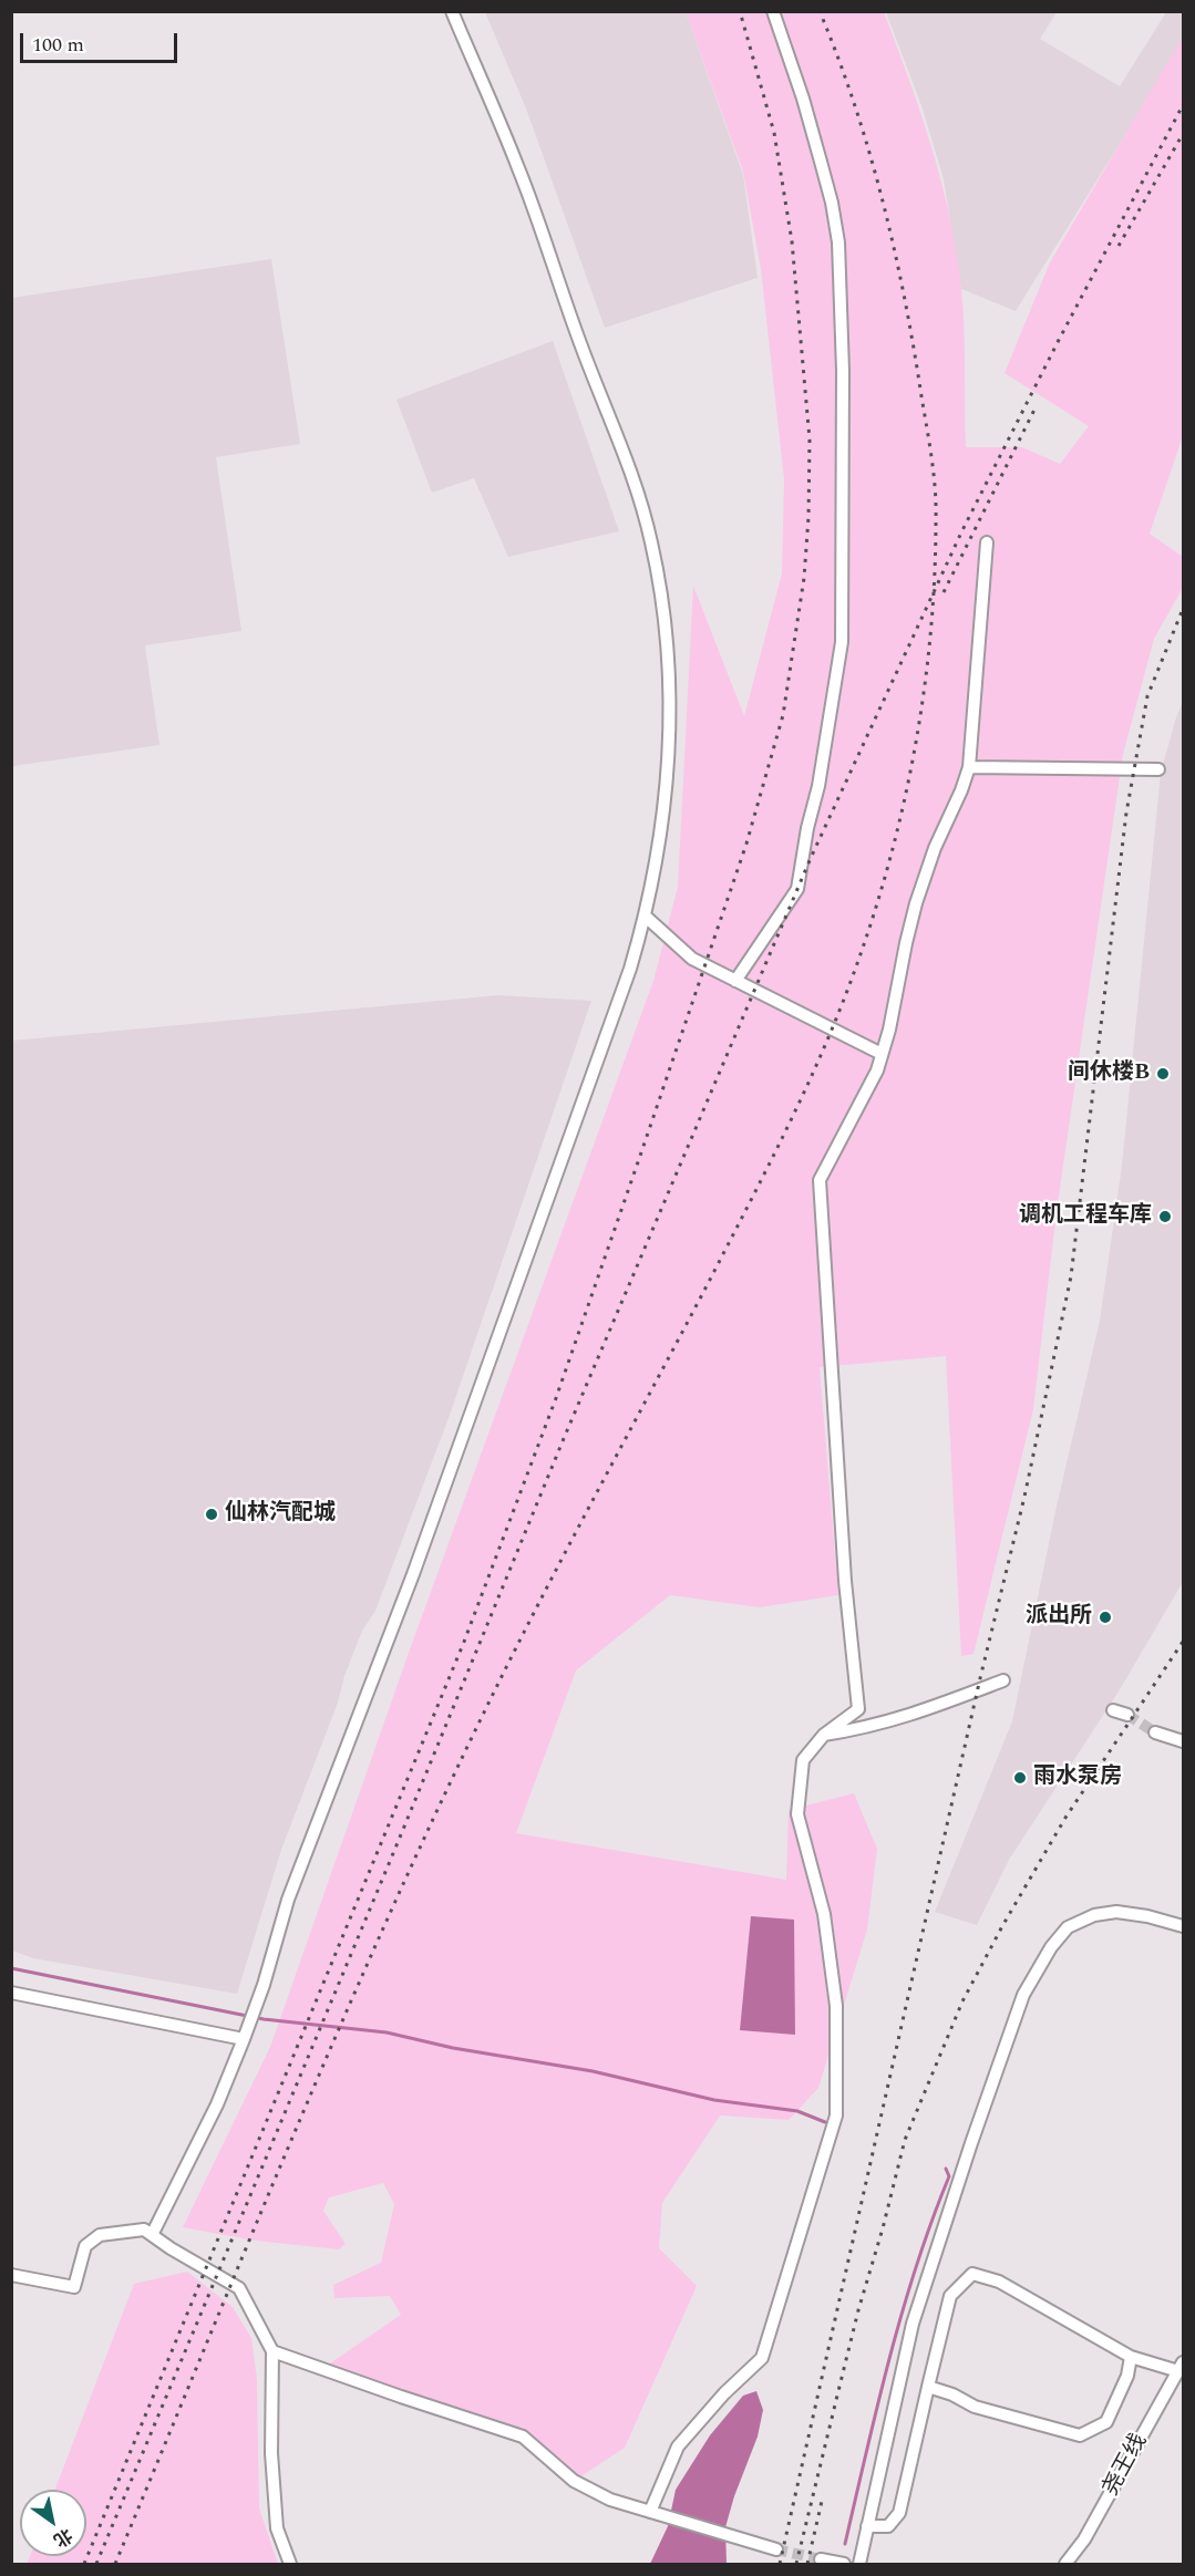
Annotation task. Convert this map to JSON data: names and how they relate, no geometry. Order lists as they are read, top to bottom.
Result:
{
  "streets": {
    "street": ["尧王线"]
  },
  "places": [
    "间休楼B",
    "调机工程车库",
    "仙林汽配城",
    "派出所",
    "雨水泵房"
  ],
  "scale_bar": "100 m",
  "north": "bottom right"
}
